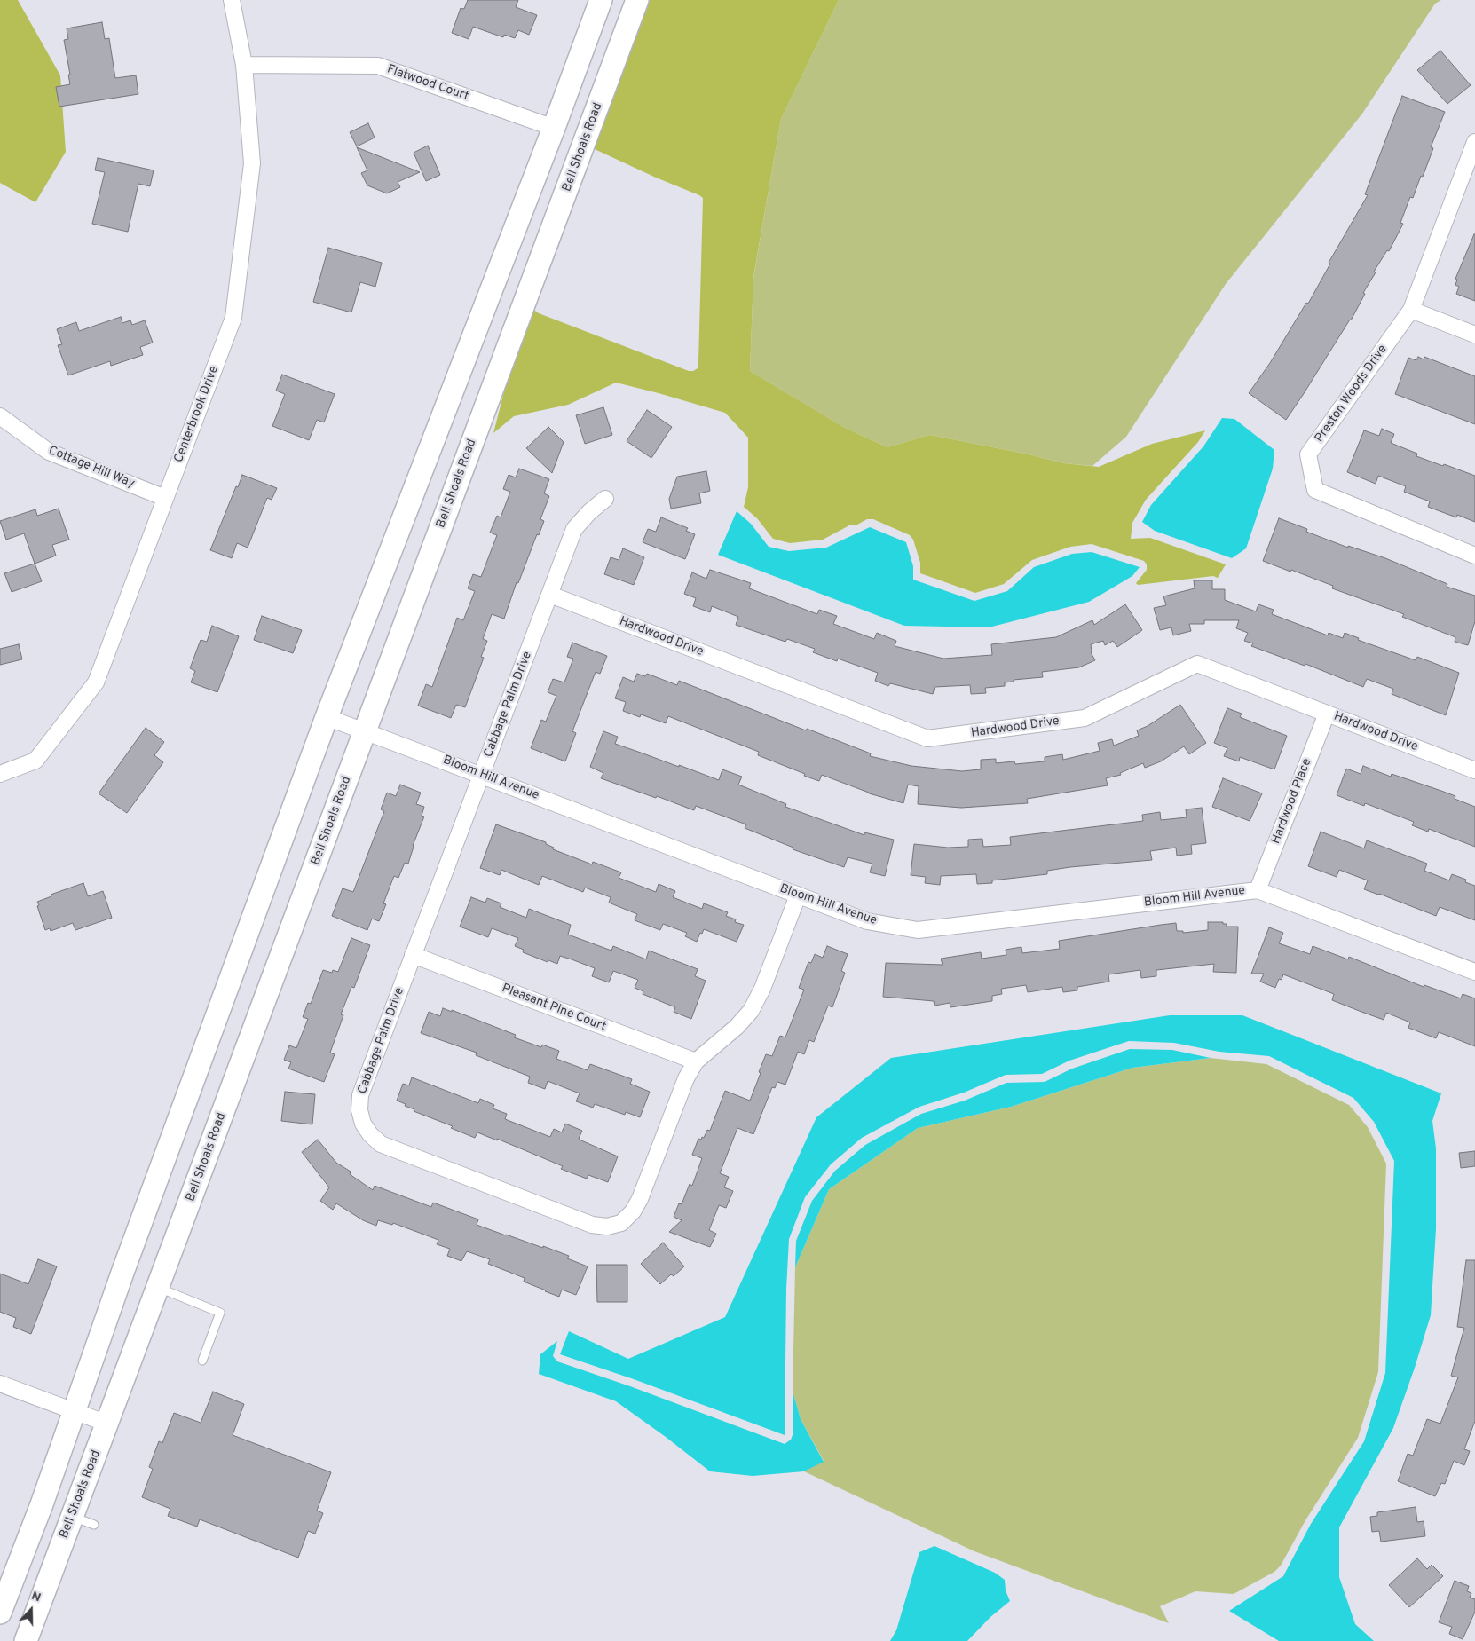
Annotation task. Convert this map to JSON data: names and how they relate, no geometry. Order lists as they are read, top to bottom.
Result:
{
  "streets": {
    "main road": ["Bell Shoals Road"],
    "street": [
      "Flatwood Court",
      "Preston Woods Drive",
      "Centerbrook Drive",
      "Cottage Hill Way",
      "Hardwood Drive",
      "Cabbage Palm Drive",
      "Bloom Hill Avenue",
      "Hardwood Place",
      "Pleasant Pine Court"
    ]
  },
  "crossings": [
    ["Flatwood Court", "Centerbrook Drive"],
    ["Bell Shoals Road", "Bloom Hill Avenue"],
    ["Centerbrook Drive", "Cottage Hill Way"],
    ["Hardwood Drive", "Cabbage Palm Drive"],
    ["Hardwood Drive", "Hardwood Place"],
    ["Cabbage Palm Drive", "Bloom Hill Avenue"],
    ["Cabbage Palm Drive", "Pleasant Pine Court"],
    ["Bloom Hill Avenue", "Hardwood Place"]
  ],
  "north": "top"
}
